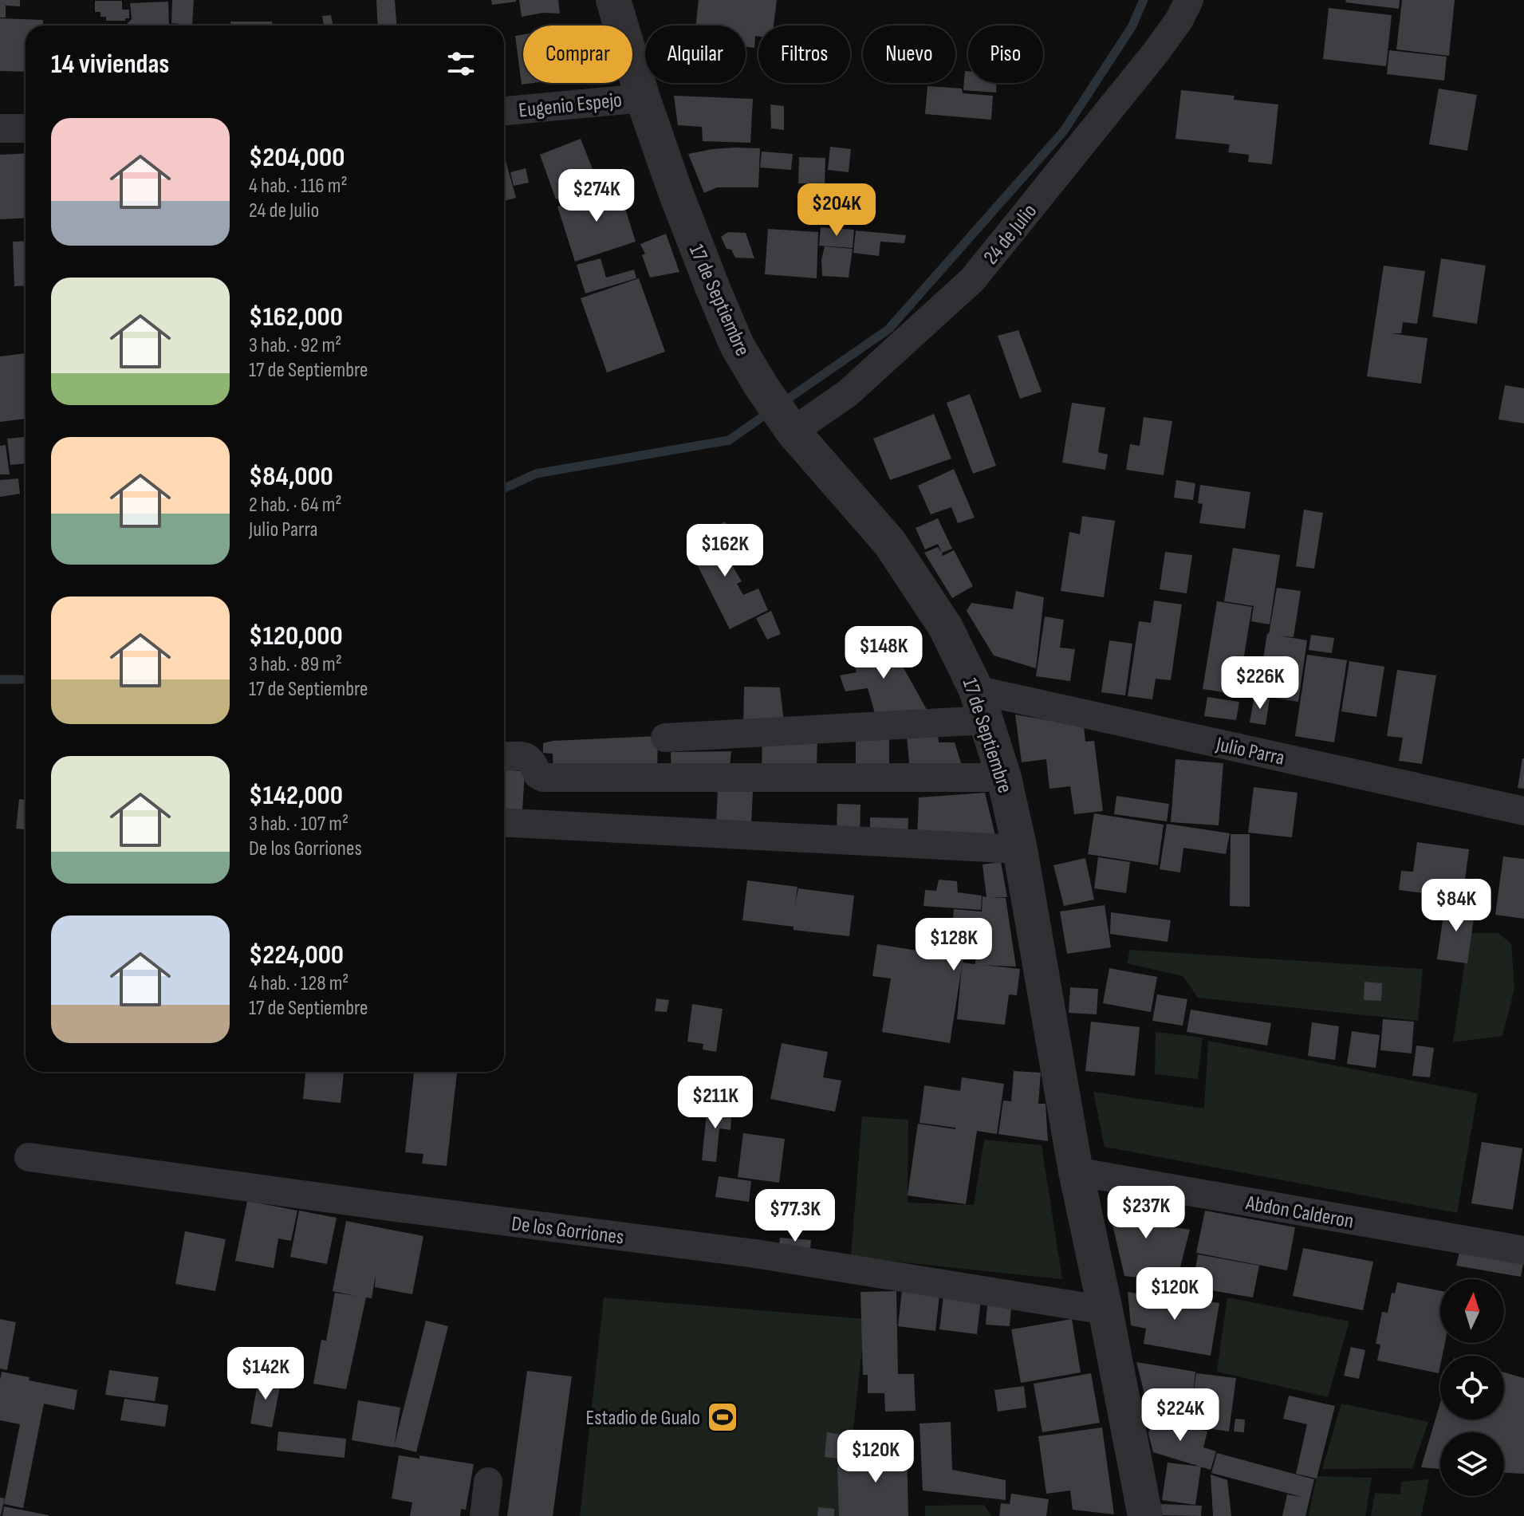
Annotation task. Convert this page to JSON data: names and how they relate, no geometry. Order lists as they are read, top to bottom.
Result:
{
  "streets": {
    "street": [
      "Eugenio Espejo",
      "24 de Julio",
      "17 de Septiembre",
      "Julio Parra",
      "Abdon Calderon",
      "De los Gorriones"
    ]
  },
  "crossings": [
    ["Eugenio Espejo", "17 de Septiembre"],
    ["24 de Julio", "17 de Septiembre"],
    ["17 de Septiembre", "Julio Parra"],
    ["17 de Septiembre", "Abdon Calderon"],
    ["17 de Septiembre", "De los Gorriones"]
  ],
  "places": {
    "sports": ["Estadio de Gualo"]
  },
  "north": "top",
  "page": {
    "chip": [
      "Comprar",
      "Alquilar",
      "Filtros",
      "Nuevo",
      "Piso"
    ],
    "heading": "14 viviendas",
    "list": [
      {
        "name": "$204,000",
        "note": "4 hab. · 116 m² · 24 de Julio"
      },
      {
        "name": "$162,000",
        "note": "3 hab. · 92 m² · 17 de Septiembre"
      },
      {
        "name": "$84,000",
        "note": "2 hab. · 64 m² · Julio Parra"
      },
      {
        "name": "$120,000",
        "note": "3 hab. · 89 m² · 17 de Septiembre"
      },
      {
        "name": "$142,000",
        "note": "3 hab. · 107 m² · De los Gorriones"
      },
      {
        "name": "$224,000",
        "note": "4 hab. · 128 m² · 17 de Septiembre"
      }
    ],
    "price": [
      "$274K",
      "$204K",
      "$162K",
      "$148K",
      "$226K",
      "$84K",
      "$128K",
      "$211K",
      "$237K",
      "$77.3K",
      "$120K",
      "$142K",
      "$224K",
      "$120K"
    ]
  }
}
